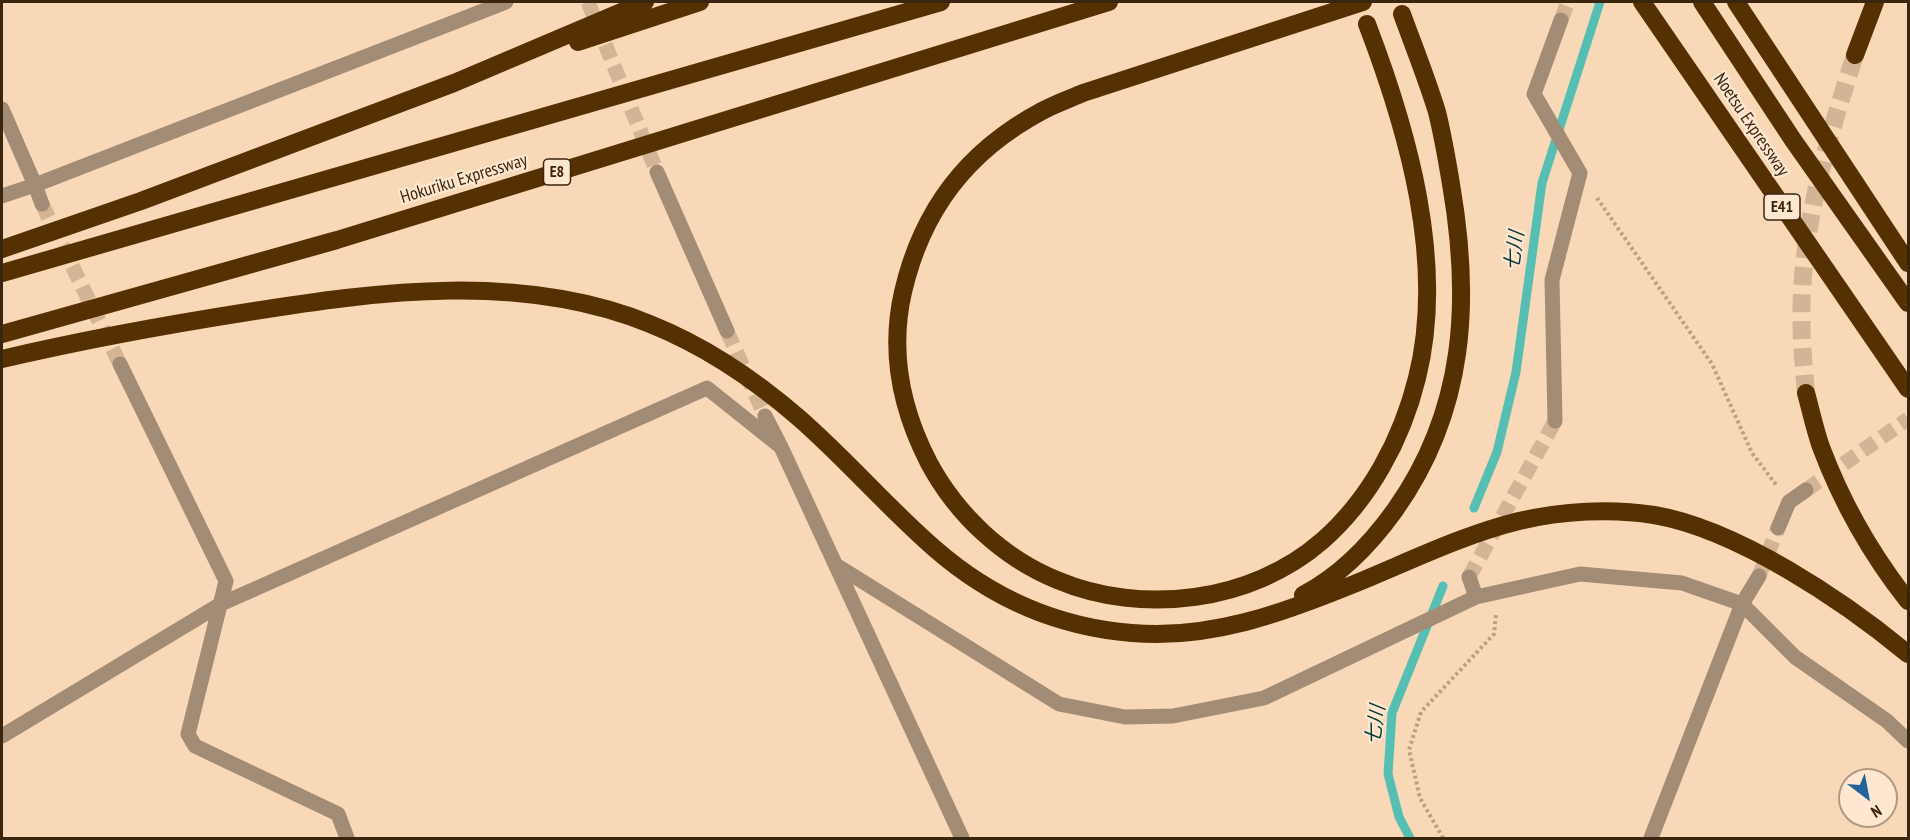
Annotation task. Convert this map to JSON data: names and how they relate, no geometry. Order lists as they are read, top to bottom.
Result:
{
  "streets": {
    "highway": [
      "Noetsu Expressway",
      "E8",
      "Hokuriku Expressway",
      "E41"
    ]
  },
  "water": ["七川"],
  "north": "bottom right"
}
